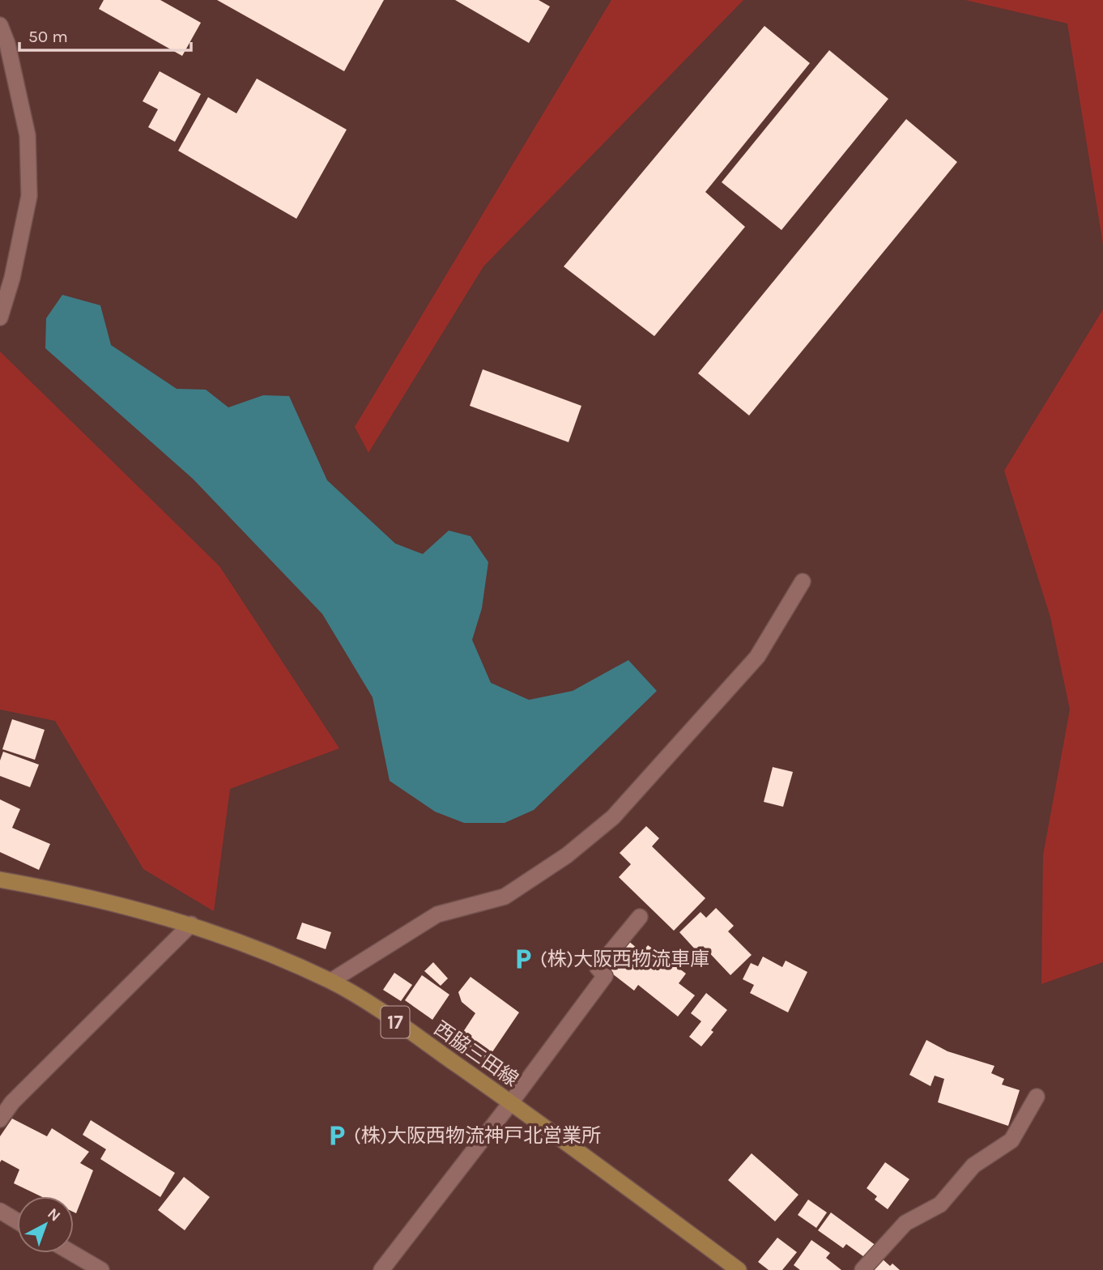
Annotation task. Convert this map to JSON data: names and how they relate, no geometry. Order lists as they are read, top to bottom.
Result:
{
  "streets": {
    "main road": ["17", "西脇三田線"]
  },
  "places": {
    "parking": ["(株)大阪西物流車庫", "(株)大阪西物流神戸北営業所"]
  },
  "scale_bar": "50 m",
  "north": "top right"
}
